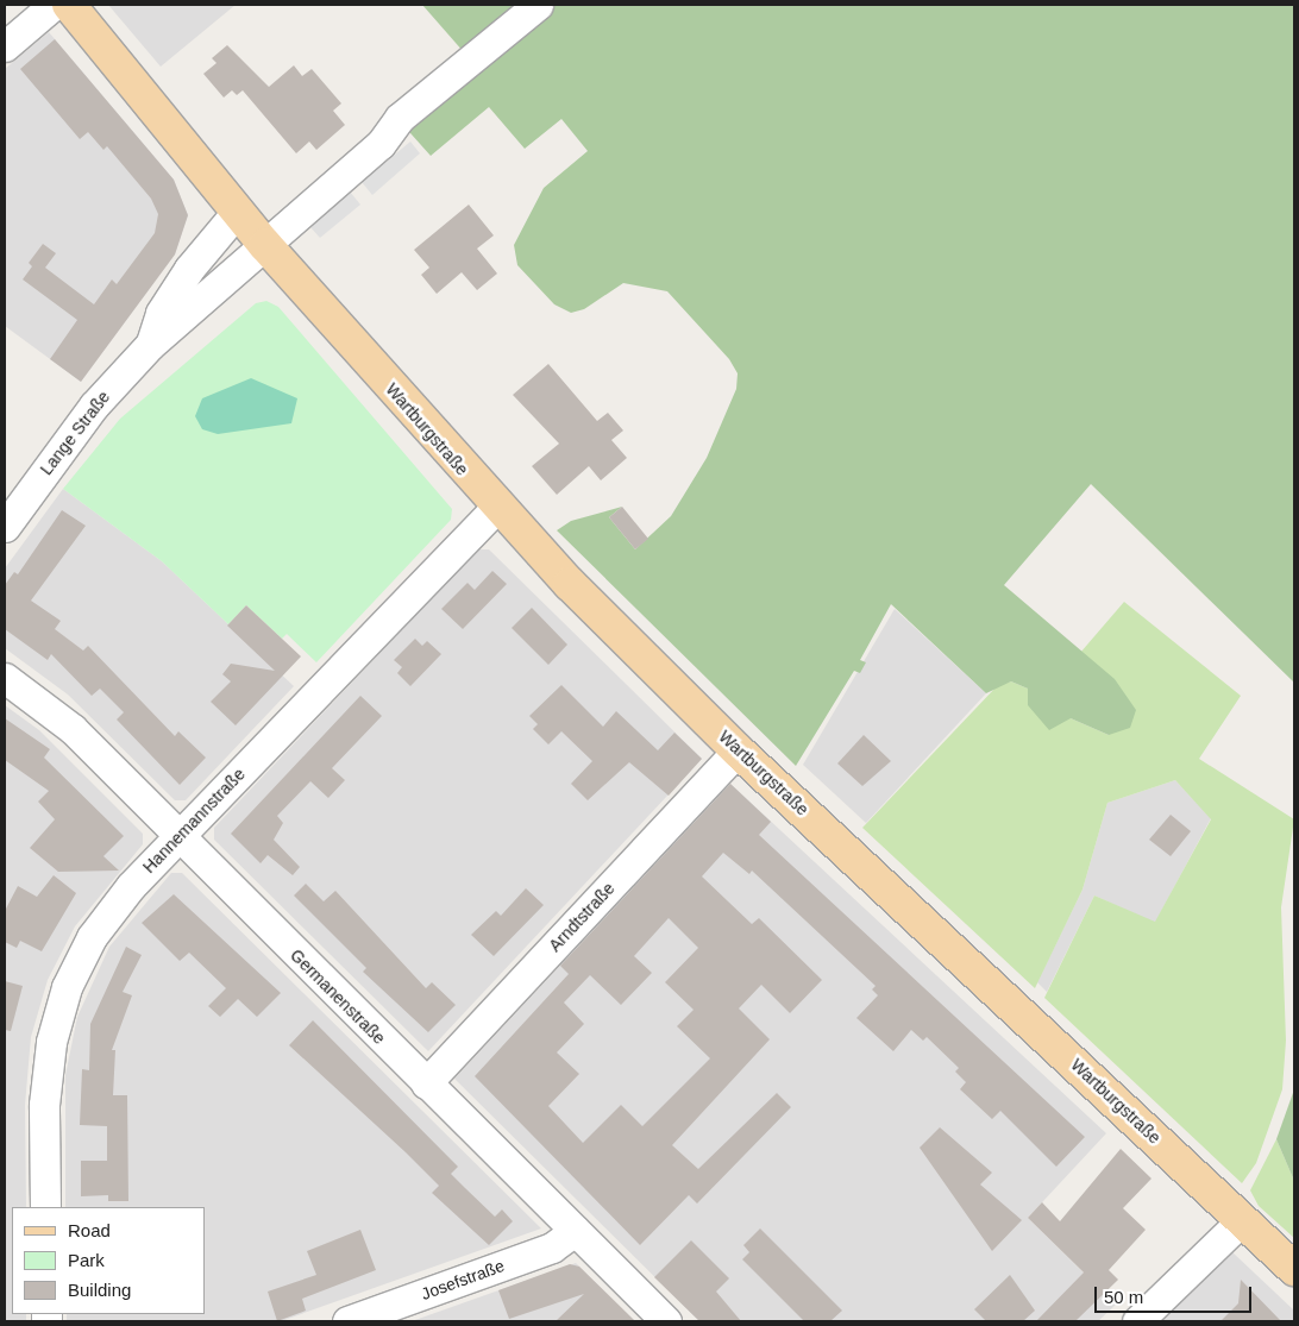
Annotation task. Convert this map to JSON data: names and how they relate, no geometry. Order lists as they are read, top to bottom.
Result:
{
  "streets": {
    "main road": ["Wartburgstraße"],
    "street": [
      "Lange Straße",
      "Hannemannstraße",
      "Arndtstraße",
      "Germanenstraße",
      "Josefstraße"
    ]
  },
  "crossings": [
    ["Wartburgstraße", "Lange Straße"],
    ["Wartburgstraße", "Hannemannstraße"],
    ["Wartburgstraße", "Arndtstraße"],
    ["Hannemannstraße", "Germanenstraße"],
    ["Arndtstraße", "Germanenstraße"],
    ["Germanenstraße", "Josefstraße"]
  ],
  "legend": ["Road", "Park", "Building"],
  "scale_bar": "50 m"
}
